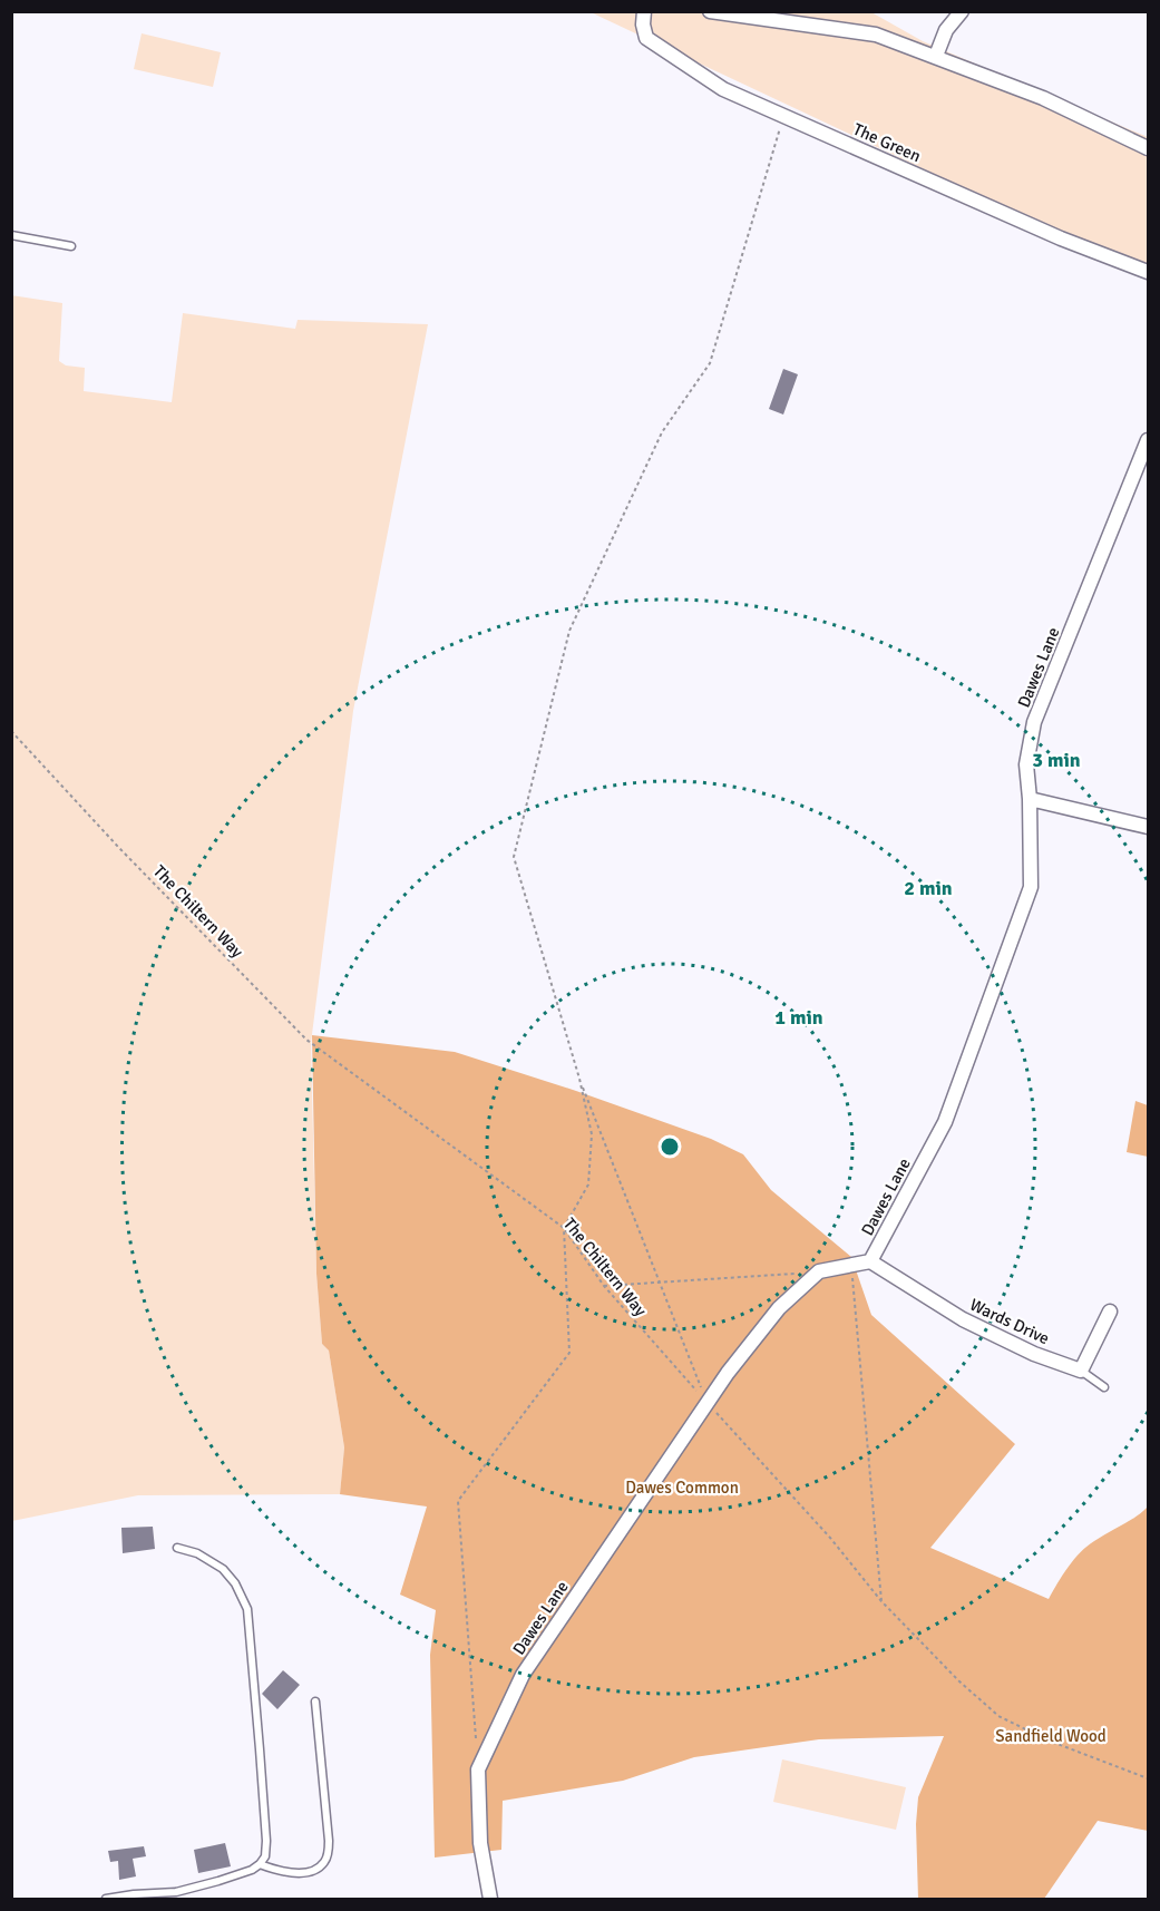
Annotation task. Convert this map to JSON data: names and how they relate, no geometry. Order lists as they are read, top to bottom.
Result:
{
  "streets": {
    "street": ["The Green", "Dawes Lane", "Wards Drive"],
    "path": ["The Chiltern Way"]
  },
  "crossings": [
    ["Dawes Lane", "The Chiltern Way"],
    ["Dawes Lane", "Wards Drive"]
  ],
  "parks": ["Dawes Common", "Sandfield Wood"],
  "rings": ["3 min", "2 min", "1 min"]
}
